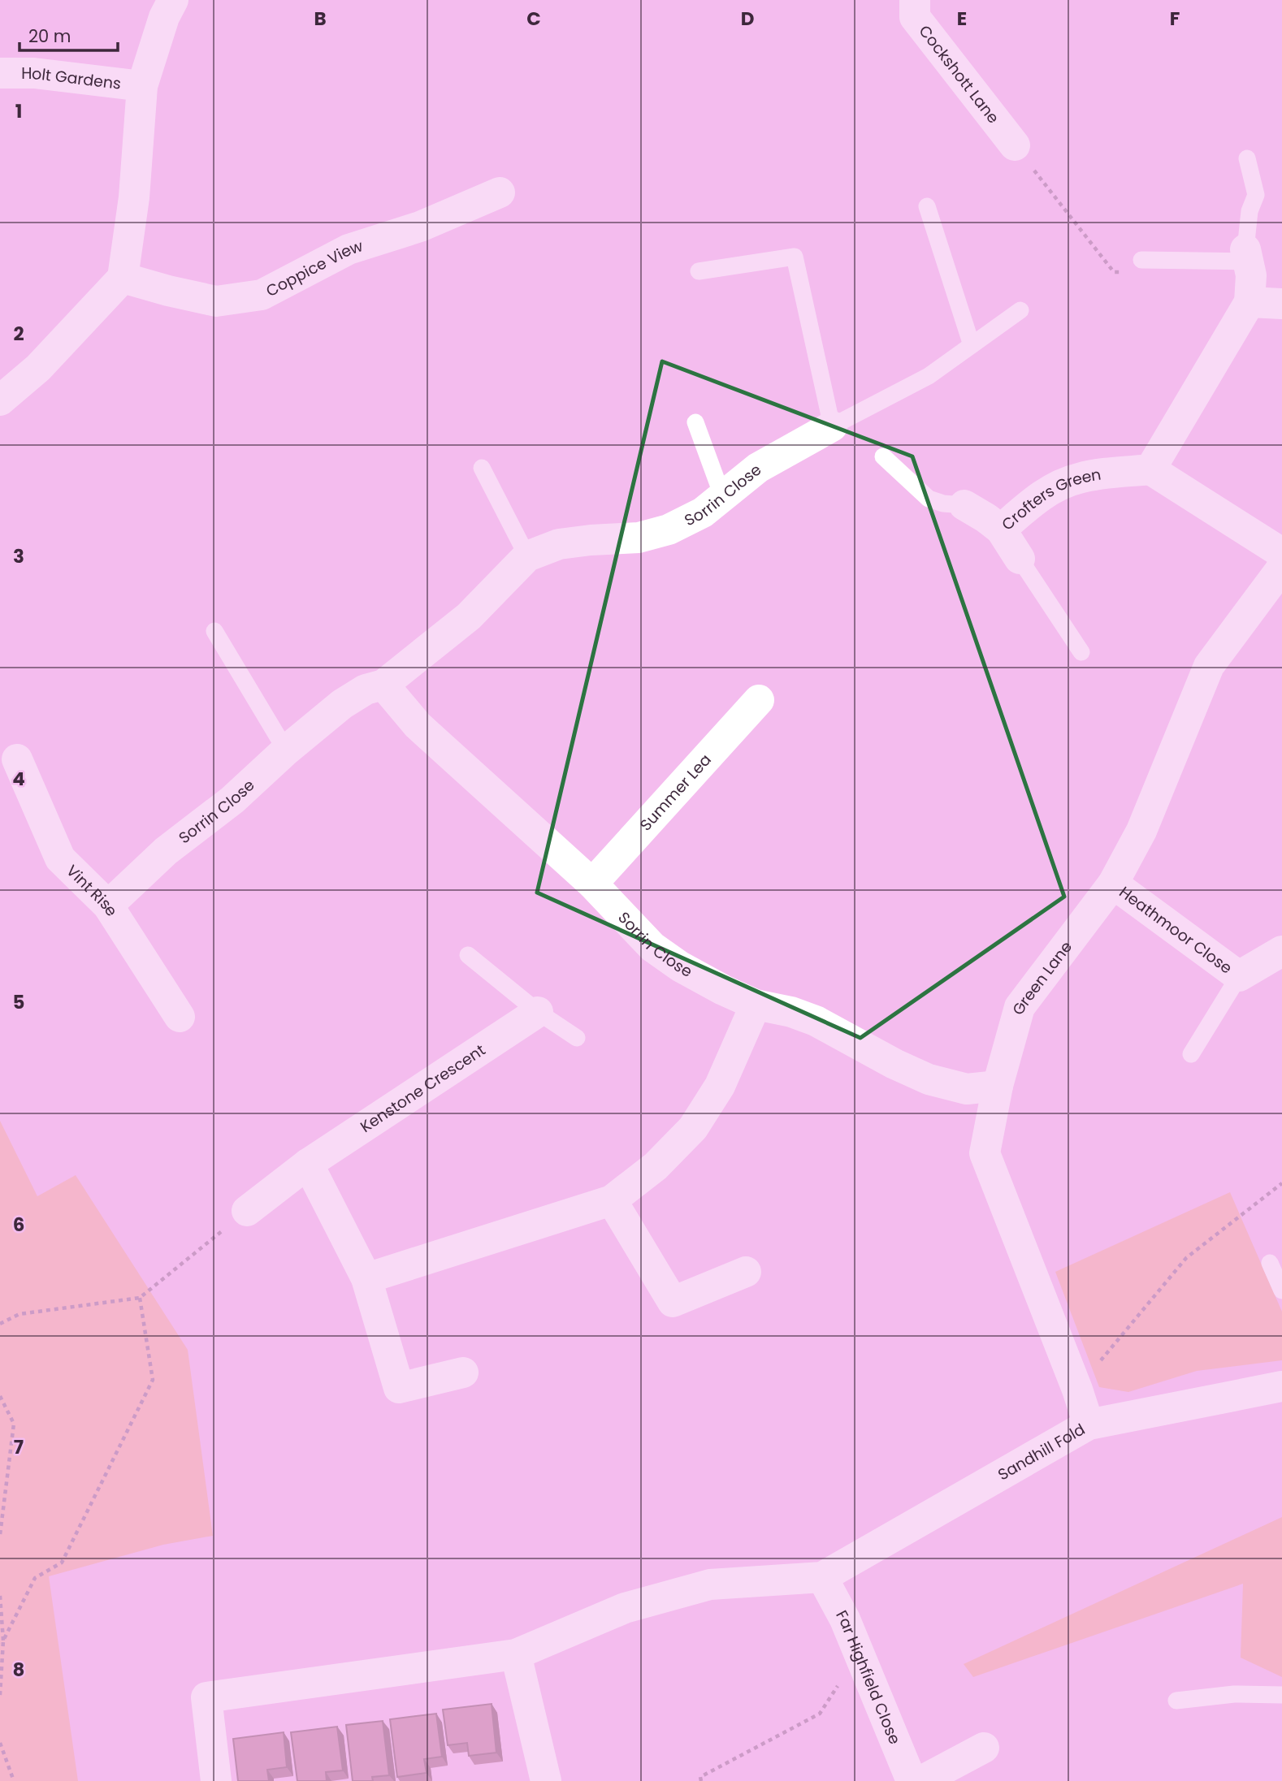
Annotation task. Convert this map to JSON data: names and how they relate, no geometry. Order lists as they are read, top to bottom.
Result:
{
  "streets": {
    "street": [
      "Cockshott Lane",
      "Holt Gardens",
      "Coppice View",
      "Sorrin Close",
      "Crofters Green",
      "Summer Lea",
      "Vint Rise",
      "Heathmoor Close",
      "Green Lane",
      "Kenstone Crescent",
      "Sandhill Fold",
      "Far Highfield Close"
    ]
  },
  "crossings": [
    ["Sorrin Close", "Summer Lea"],
    ["Sorrin Close", "Vint Rise"],
    ["Sorrin Close", "Green Lane"],
    ["Heathmoor Close", "Green Lane"],
    ["Green Lane", "Sandhill Fold"],
    ["Sandhill Fold", "Far Highfield Close"]
  ],
  "scale_bar": "20 m",
  "grid": {
    "columns": [
      "B",
      "C",
      "D",
      "E",
      "F"
    ],
    "rows": [
      "1",
      "2",
      "3",
      "4",
      "5",
      "6",
      "7",
      "8"
    ]
  }
}
